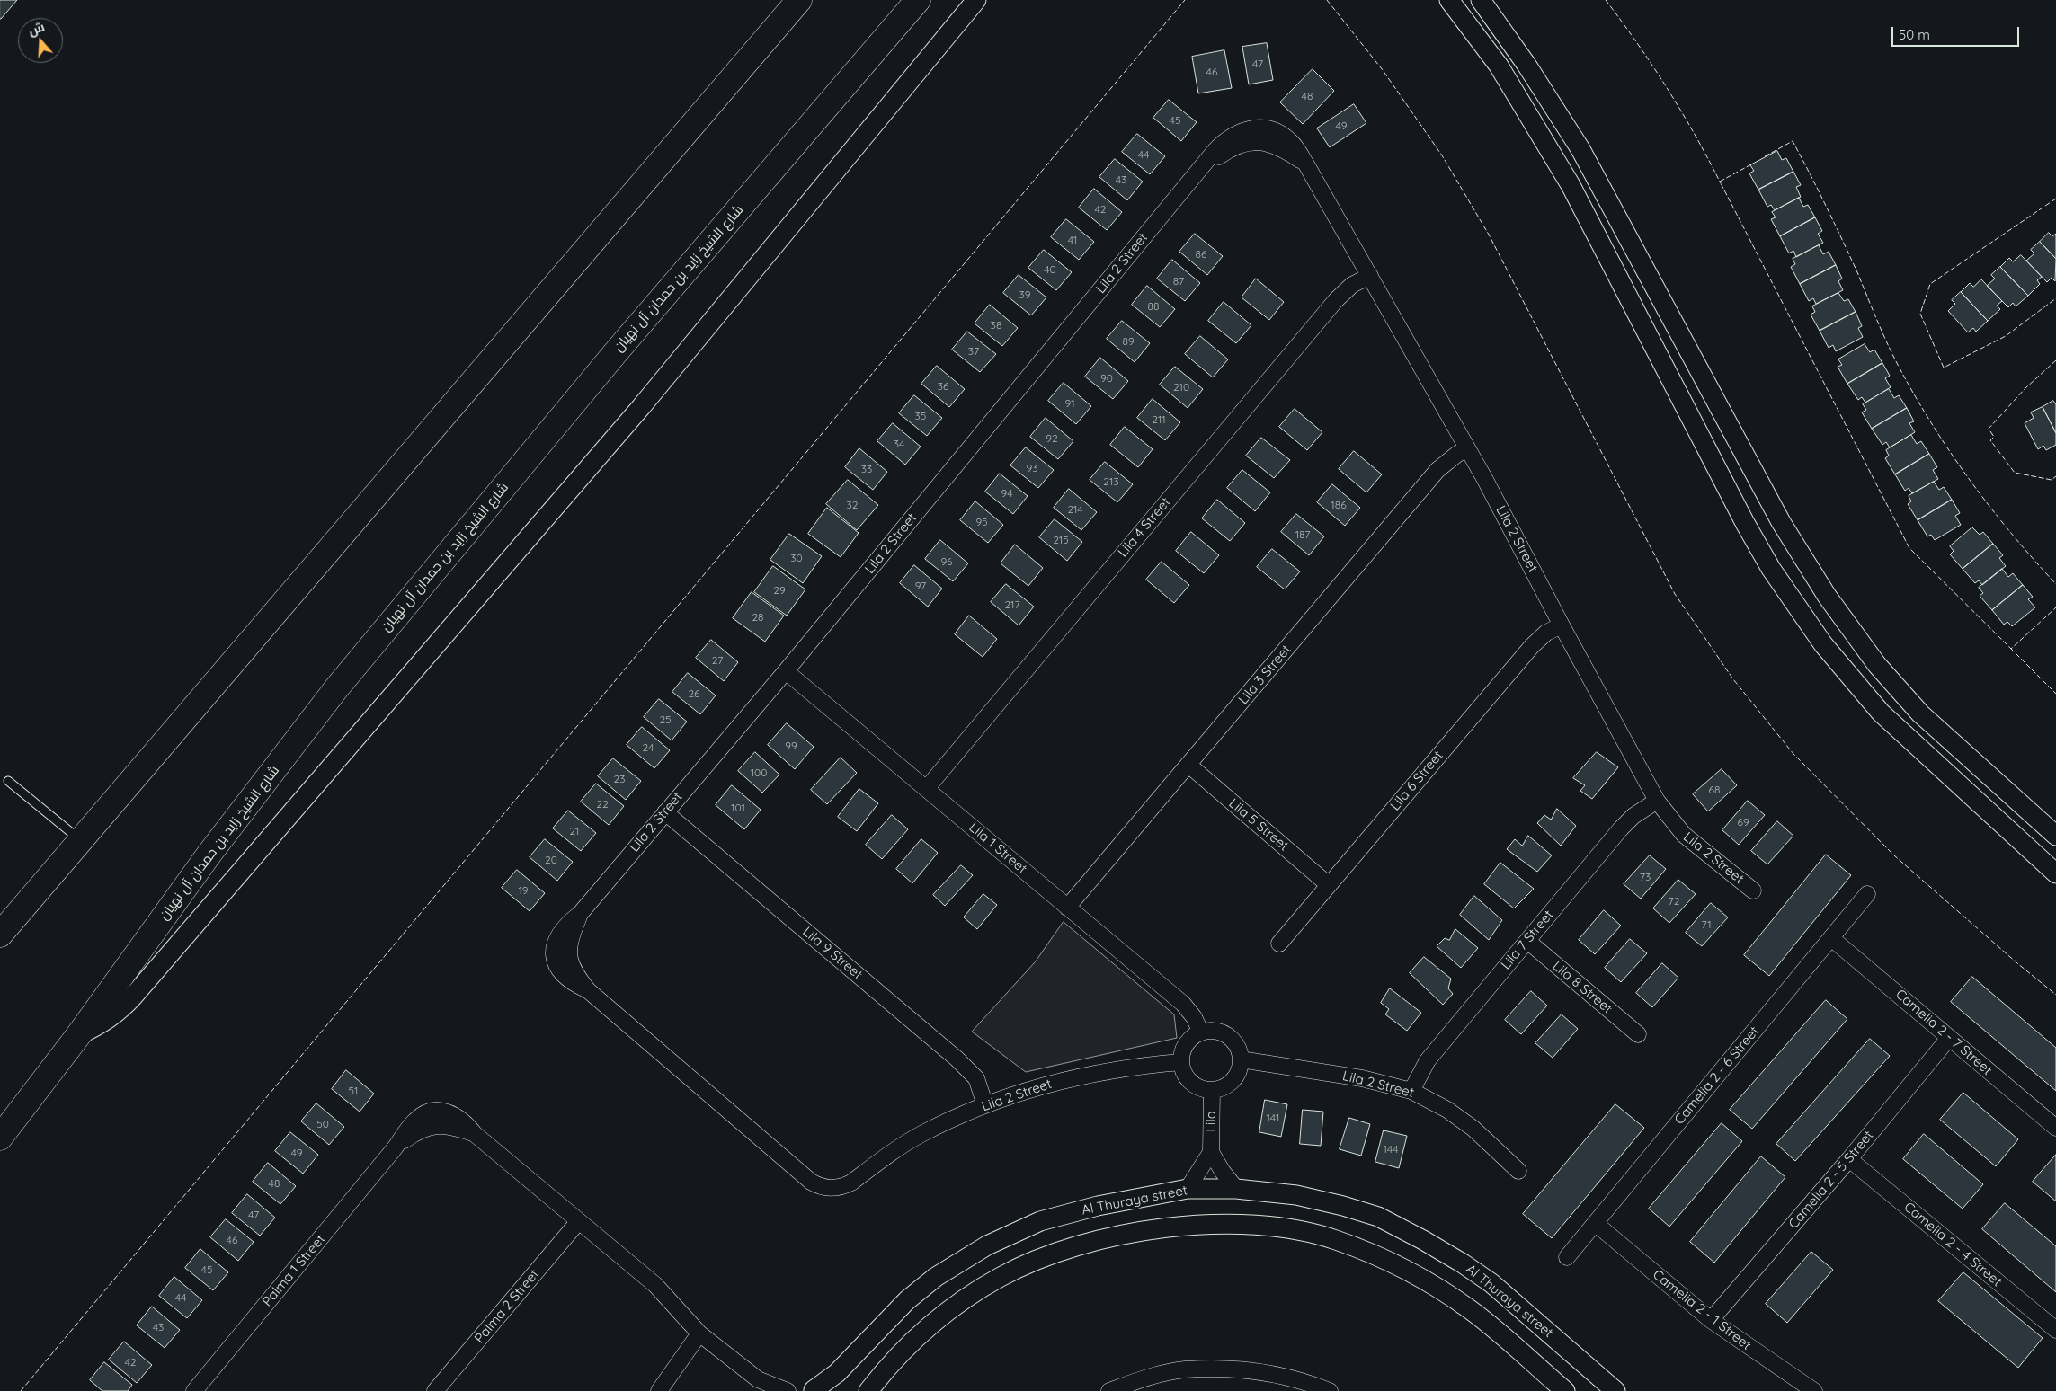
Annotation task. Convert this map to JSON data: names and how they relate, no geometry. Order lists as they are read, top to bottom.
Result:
{
  "streets": {
    "main road": ["شارع الشيخ زايد بن حمدان آل نهيان"],
    "street": [
      "Lila 2 Street",
      "Lila 4 Street",
      "Lila 3 Street",
      "Lila 6 Street",
      "Lila 5 Street",
      "Lila 1 Street",
      "Lila 7 Street",
      "Lila 9 Street",
      "Lila 8 Street",
      "Camelia 2 - 7 Street",
      "Camelia 2 - 6 Street",
      "Lila",
      "Camelia 2 - 5 Street",
      "Al Thuraya street",
      "Camelia 2 - 4 Street",
      "Palma 1 Street",
      "Palma 2 Street",
      "Camelia 2 - 1 Street"
    ]
  },
  "crossings": [
    ["Lila 2 Street", "Lila 4 Street"],
    ["Lila 2 Street", "Lila 3 Street"],
    ["Lila 2 Street", "Lila 6 Street"],
    ["Lila 2 Street", "Lila 1 Street"],
    ["Lila 2 Street", "Lila 7 Street"],
    ["Lila 2 Street", "Lila 9 Street"],
    ["Lila 2 Street", "Lila"],
    ["Lila 4 Street", "Lila 1 Street"],
    ["Lila 3 Street", "Lila 5 Street"],
    ["Lila 3 Street", "Lila 1 Street"],
    ["Lila 6 Street", "Lila 5 Street"],
    ["Lila 1 Street", "Lila"],
    ["Lila 7 Street", "Lila 8 Street"],
    ["Camelia 2 - 7 Street", "Camelia 2 - 6 Street"],
    ["Camelia 2 - 7 Street", "Camelia 2 - 5 Street"],
    ["Camelia 2 - 6 Street", "Camelia 2 - 1 Street"],
    ["Camelia 2 - 5 Street", "Camelia 2 - 4 Street"],
    ["Camelia 2 - 5 Street", "Camelia 2 - 1 Street"],
    ["Palma 1 Street", "Palma 2 Street"]
  ],
  "house_numbers": [
    "47",
    "46",
    "48",
    "45",
    "49",
    "44",
    "43",
    "42",
    "41",
    "86",
    "40",
    "87",
    "39",
    "88",
    "38",
    "89",
    "37",
    "90",
    "36",
    "210",
    "91",
    "35",
    "211",
    "92",
    "34",
    "93",
    "33",
    "213",
    "94",
    "32",
    "186",
    "214",
    "95",
    "187",
    "215",
    "30",
    "96",
    "97",
    "29",
    "217",
    "28",
    "27",
    "26",
    "25",
    "99",
    "24",
    "100",
    "23",
    "68",
    "22",
    "101",
    "69",
    "21",
    "20",
    "73",
    "19",
    "72",
    "71",
    "51",
    "141",
    "50",
    "144",
    "49",
    "48",
    "47",
    "46",
    "45",
    "44",
    "43",
    "42"
  ],
  "scale_bar": "50 m",
  "north": "top"
}
